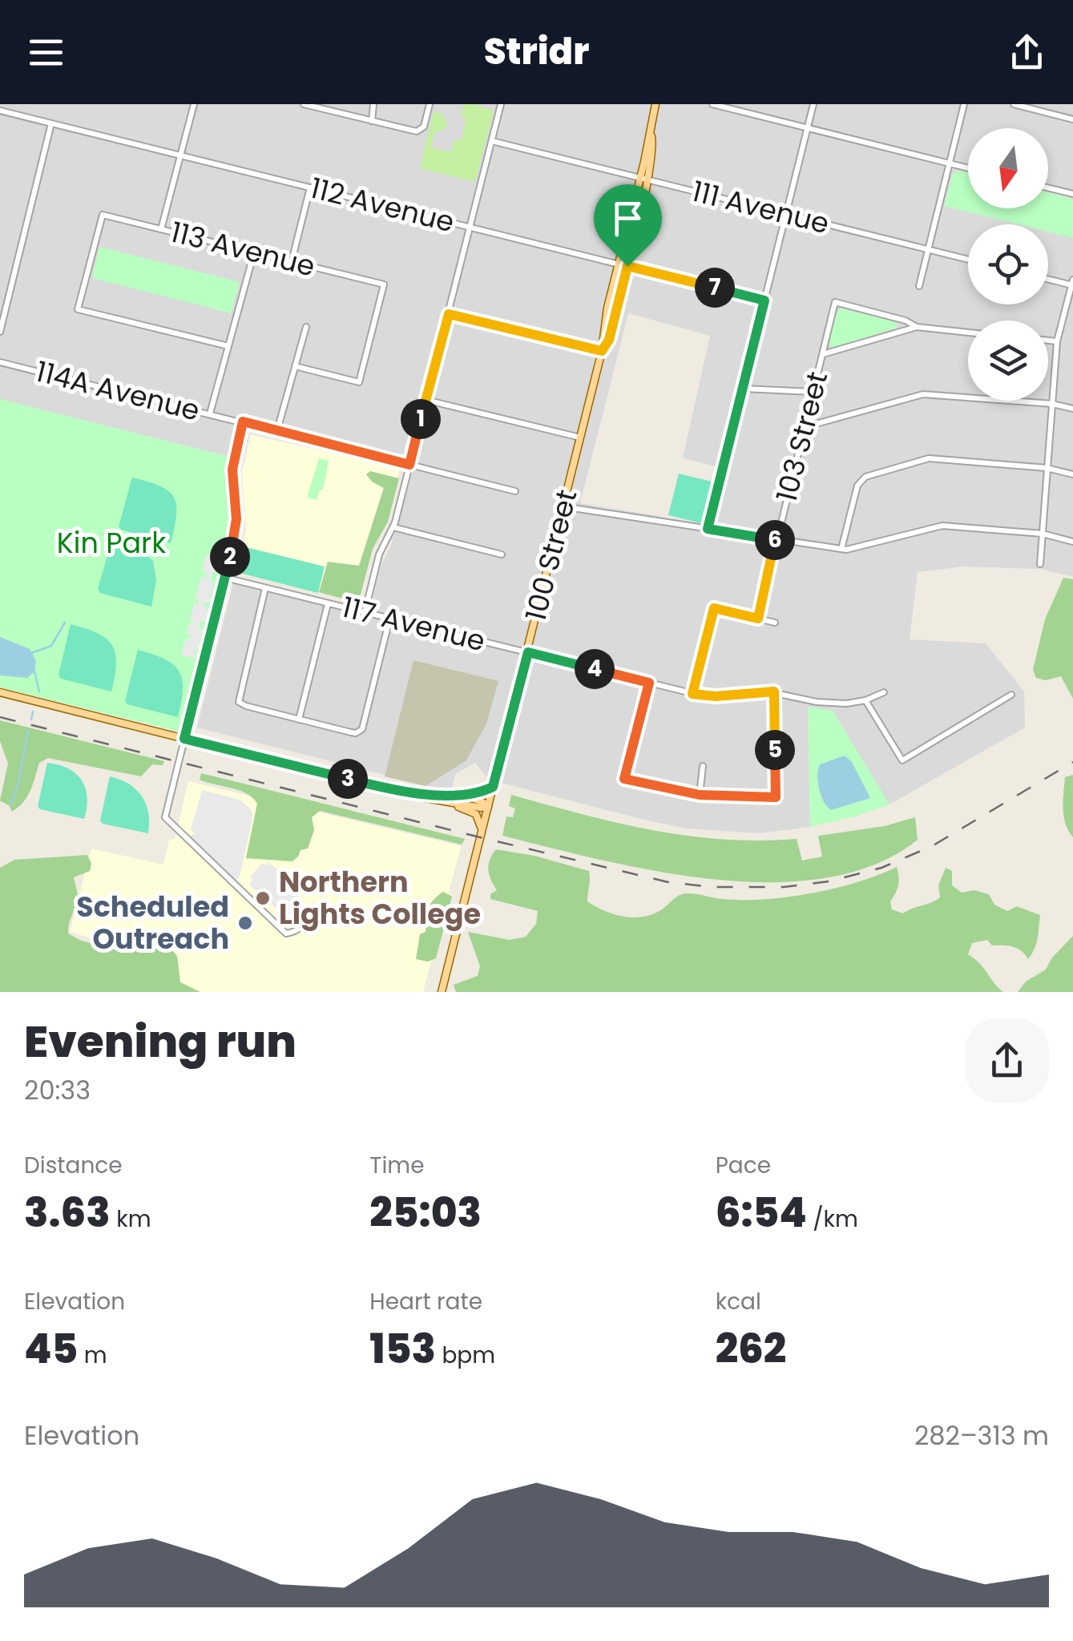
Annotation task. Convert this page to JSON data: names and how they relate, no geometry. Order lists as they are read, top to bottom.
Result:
{
  "streets": {
    "main road": ["100 Street"],
    "street": [
      "112 Avenue",
      "111 Avenue",
      "113 Avenue",
      "114A Avenue",
      "103 Street",
      "117 Avenue"
    ]
  },
  "crossings": [
    ["112 Avenue", "100 Street"],
    ["111 Avenue", "100 Street"],
    ["100 Street", "117 Avenue"]
  ],
  "parks": ["Kin Park"],
  "places": ["Northern Lights College", "Scheduled Outreach"],
  "north": "bottom",
  "page": {
    "header": "Stridr",
    "pins": [
      "7",
      "1",
      "6",
      "2",
      "4",
      "5",
      "3"
    ],
    "heading": ["Evening run", "20:33"],
    "stats": [
      ["Distance", "3.63 km"],
      ["Time", "25:03"],
      ["Pace", "6:54 /km"],
      ["Elevation", "45 m"],
      ["Heart rate", "153 bpm"],
      ["kcal", "262"]
    ],
    "chart": ["Elevation", "282–313 m"]
  }
}
